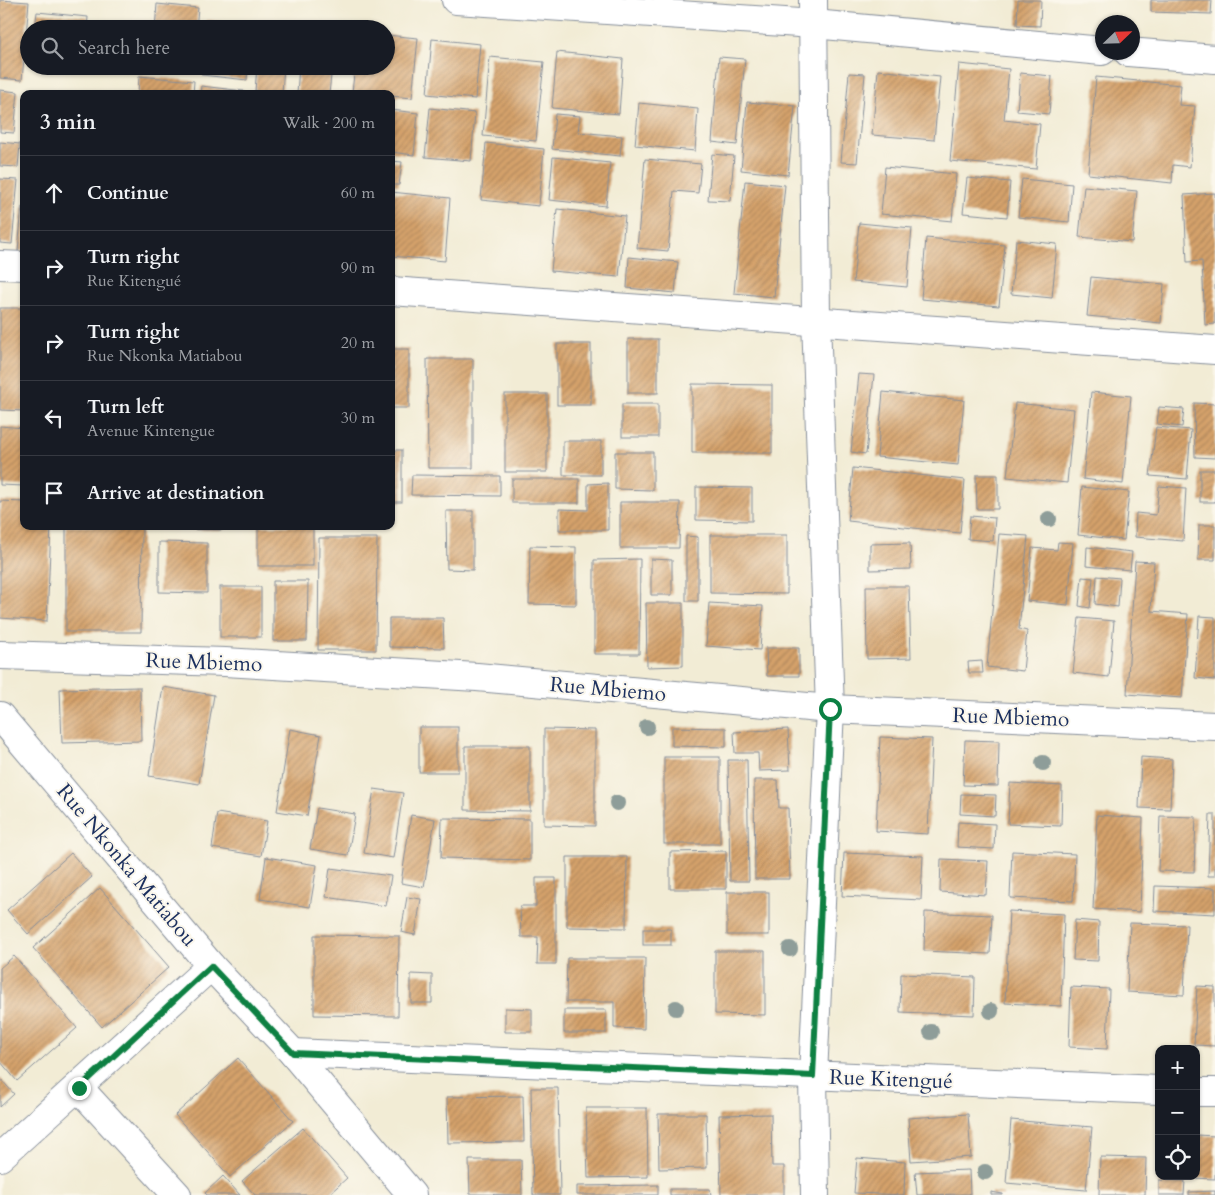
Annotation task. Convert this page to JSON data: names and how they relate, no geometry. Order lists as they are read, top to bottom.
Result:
{
  "streets": {
    "street": ["Rue Mbiemo", "Rue Nkonka Matiabou", "Rue Kitengué"]
  },
  "crossings": [
    ["Rue Nkonka Matiabou", "Rue Kitengué"]
  ],
  "north": "top right",
  "page": {
    "search": "Search here",
    "heading": ["3 min", "Walk · 200 m"],
    "list": [
      ["Continue", "60 m"],
      ["Turn right", "Rue Kitengué", "90 m"],
      ["Turn right", "Rue Nkonka Matiabou", "20 m"],
      ["Turn left", "Avenue Kintengue", "30 m"],
      "Arrive at destination"
    ],
    "map_buttons": ["+", "−"]
  }
}
